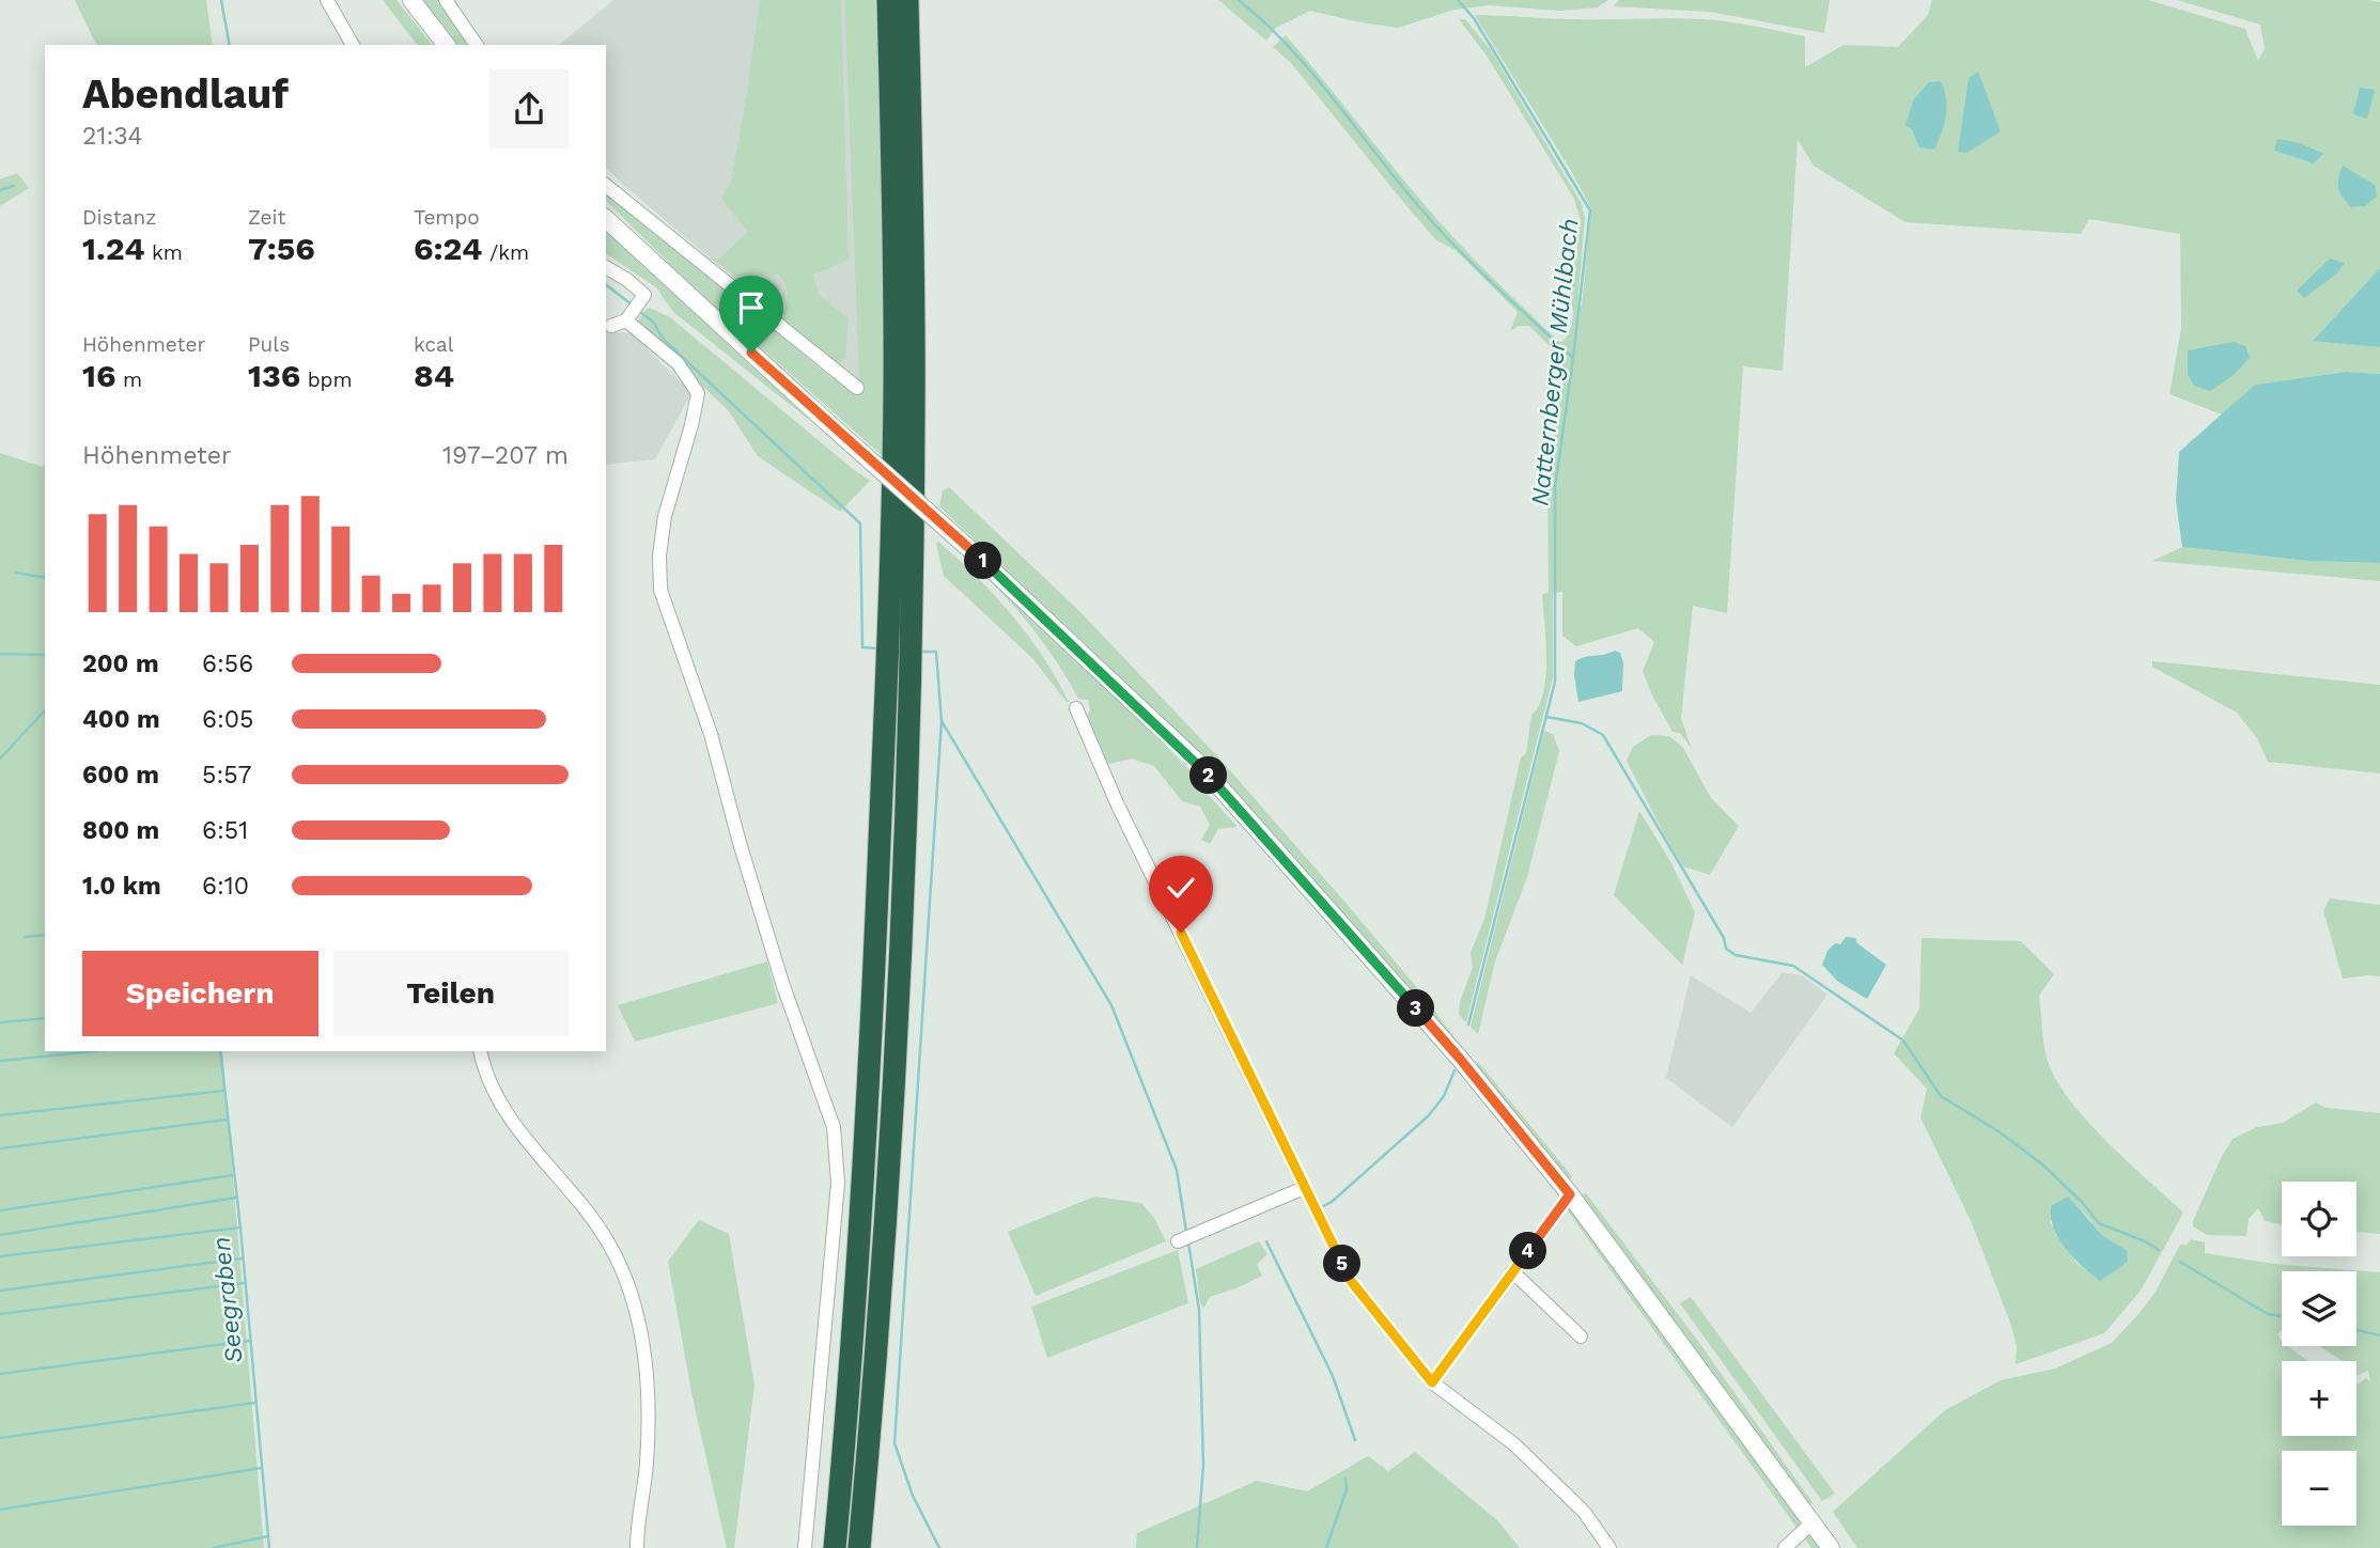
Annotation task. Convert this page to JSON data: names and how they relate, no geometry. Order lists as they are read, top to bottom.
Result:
{
  "water": ["Natternberger Mühlbach", "Seegraben"],
  "page": {
    "heading": ["Abendlauf", "21:34"],
    "stats": [
      ["Distanz", "1.24 km"],
      ["Zeit", "7:56"],
      ["Tempo", "6:24 /km"],
      ["Höhenmeter", "16 m"],
      ["Puls", "136 bpm"],
      ["kcal", "84"]
    ],
    "chart": ["Höhenmeter", "197–207 m"],
    "pins": [
      "1",
      "2",
      "3",
      "4",
      "5"
    ],
    "list": [
      {
        "name": "200 m",
        "note": "6:56"
      },
      {
        "name": "400 m",
        "note": "6:05"
      },
      {
        "name": "600 m",
        "note": "5:57"
      },
      {
        "name": "800 m",
        "note": "6:51"
      },
      {
        "name": "1.0 km",
        "note": "6:10"
      }
    ],
    "buttons": ["Speichern", "Teilen"],
    "map_buttons": ["+", "−"]
  }
}
